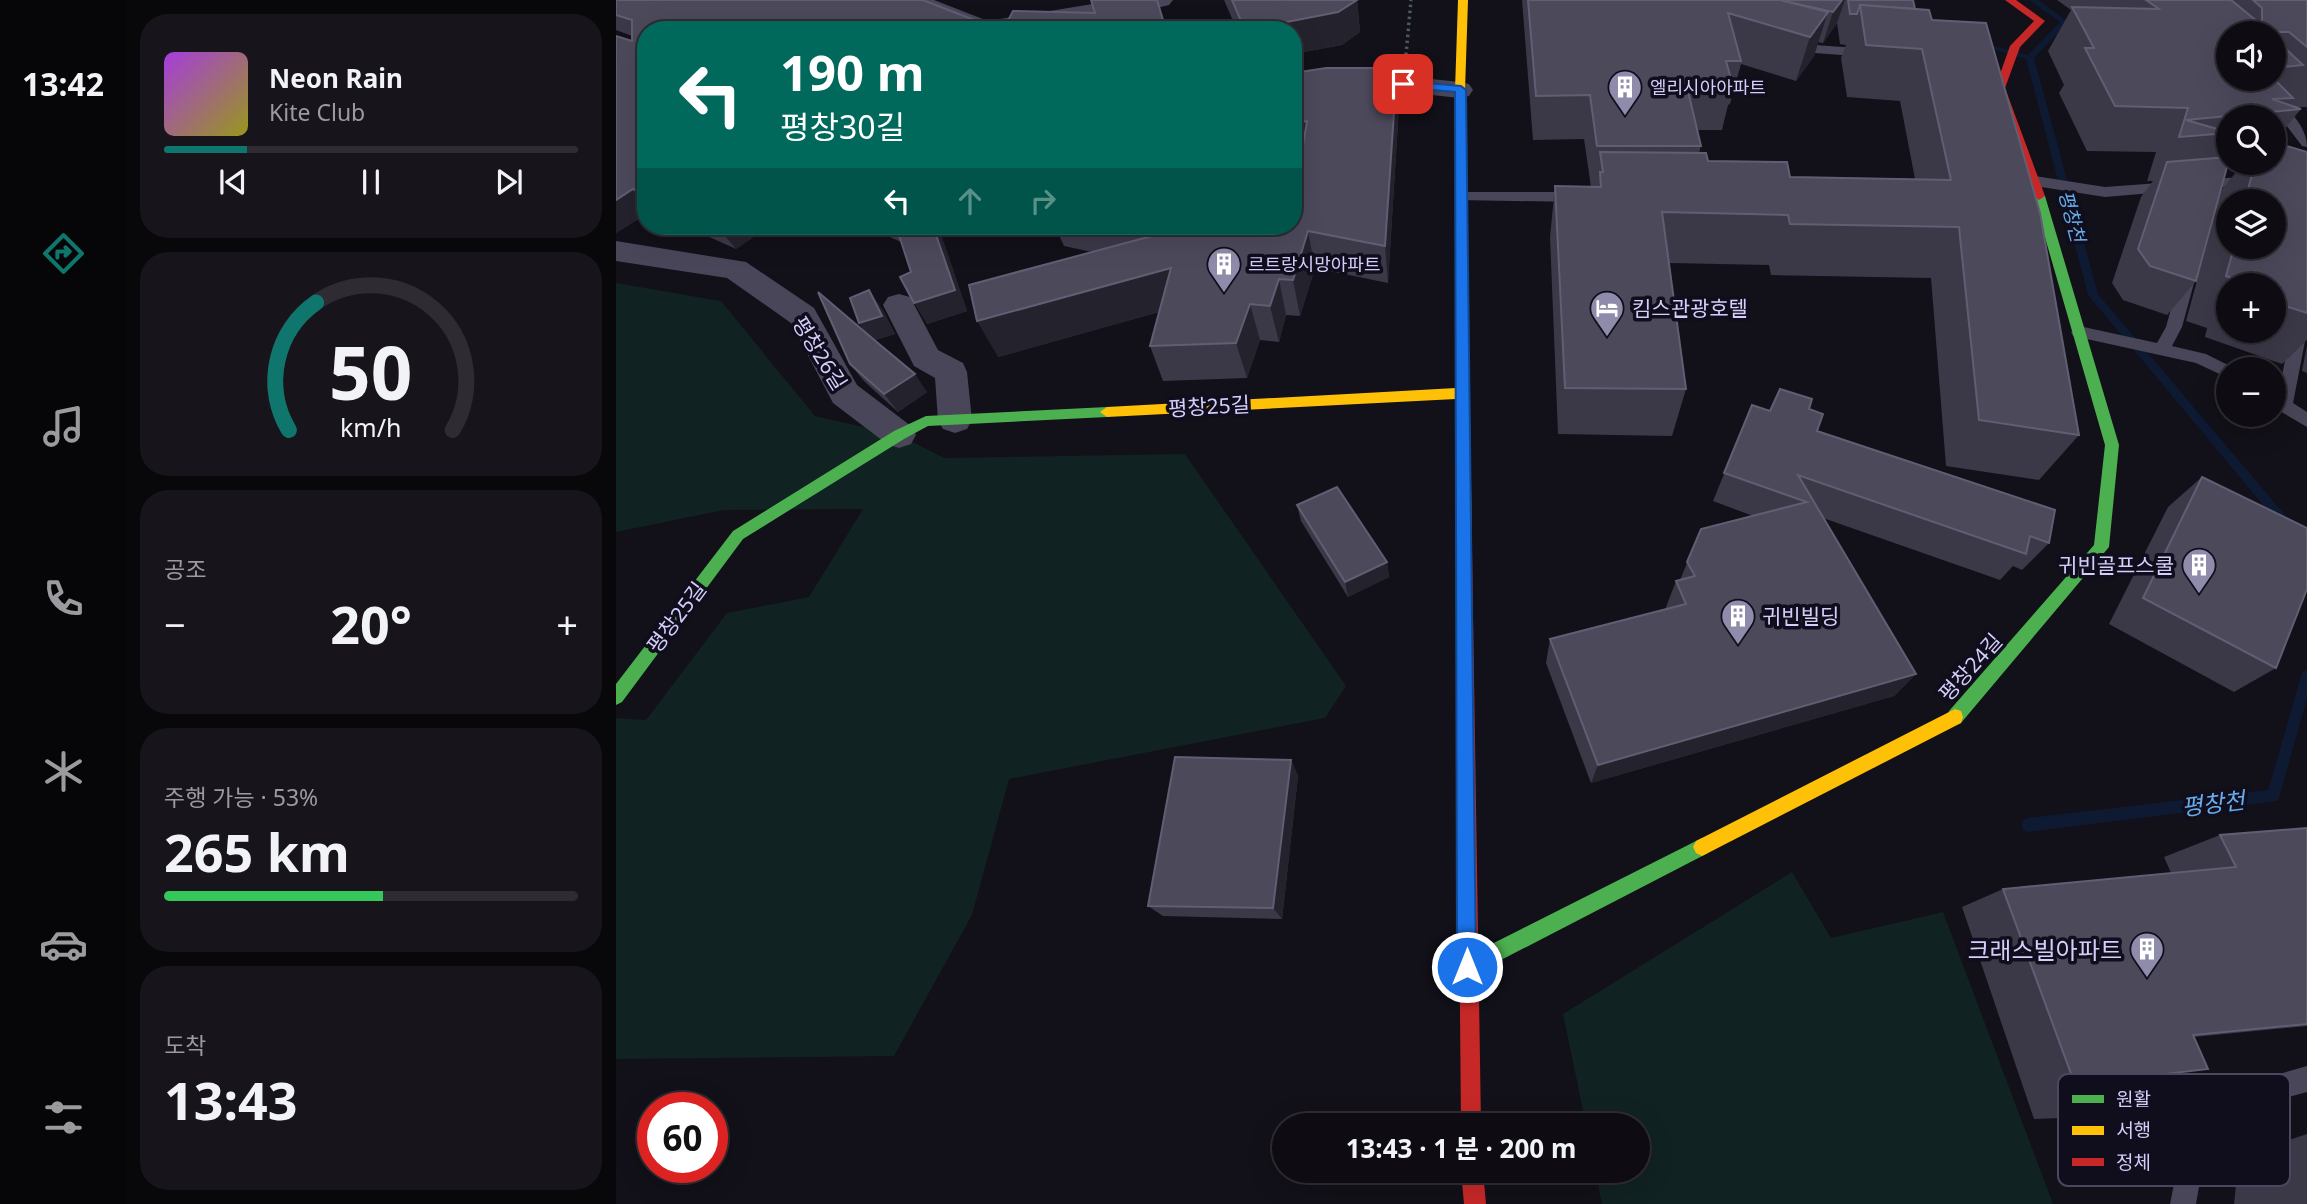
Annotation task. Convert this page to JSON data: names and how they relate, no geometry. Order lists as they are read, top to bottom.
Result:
{
  "streets": {
    "street": ["평창26길", "평창25길", "평창24길"]
  },
  "crossings": [
    ["평창26길", "평창25길"]
  ],
  "water": ["평창천"],
  "places": {
    "building": [
      "엘리시아아파트",
      "르트랑시망아파트",
      "귀빈골프스쿨",
      "귀빈빌딩",
      "크래스빌아파트"
    ],
    "hotel": ["킴스관광호텔"]
  },
  "legend": ["원활", "서행", "정체"],
  "page": {
    "tabs": "13:42",
    "map_buttons": ["+", "−"],
    "turn": ["190 m", "평창30길"],
    "song": ["Neon Rain", "Kite Club"],
    "tile": [
      "공조",
      ["주행 가능 · 53%", "265 km"],
      ["도착", "13:43"]
    ],
    "heat": ["−", "20°", "+"],
    "limit": "60",
    "trip": "13:43 · 1 분 · 200 m",
    "gauge": ["50", "km/h"]
  }
}
